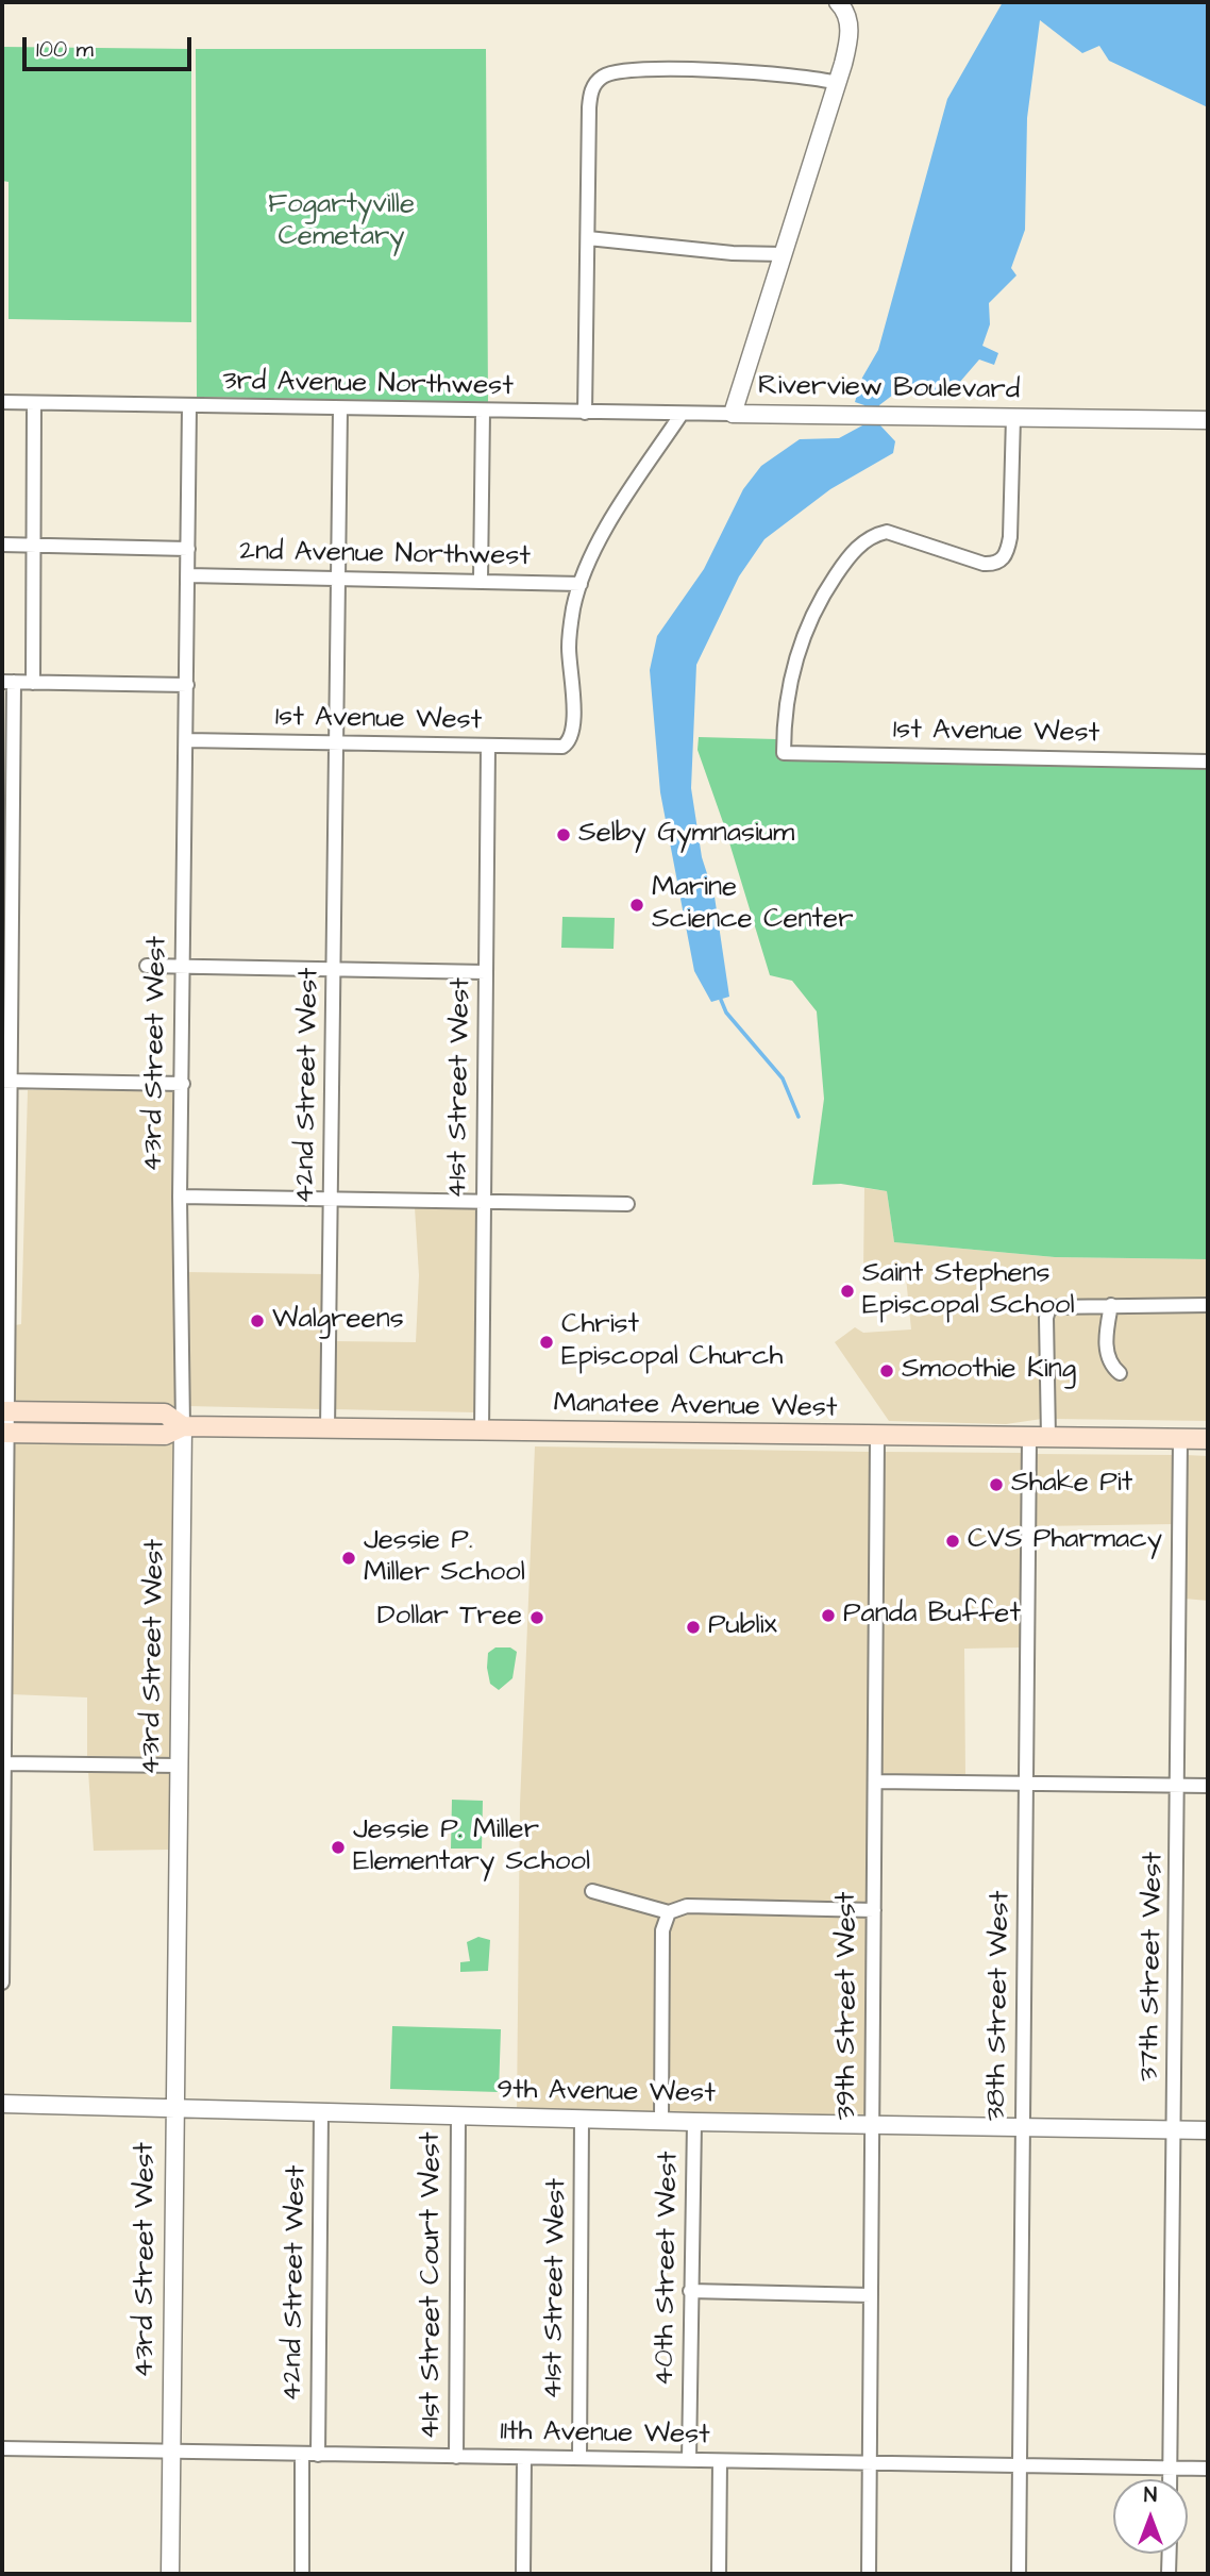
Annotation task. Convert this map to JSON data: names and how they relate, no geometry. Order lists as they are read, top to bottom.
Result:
{
  "streets": {
    "main road": ["Manatee Avenue West"],
    "street": [
      "3rd Avenue Northwest",
      "Riverview Boulevard",
      "2nd Avenue Northwest",
      "1st Avenue West",
      "43rd Street West",
      "42nd Street West",
      "41st Street West",
      "37th Street West",
      "39th Street West",
      "38th Street West",
      "9th Avenue West",
      "40th Street West",
      "41st Street Court West",
      "11th Avenue West"
    ]
  },
  "crossings": [
    ["3rd Avenue Northwest", "Riverview Boulevard"],
    ["3rd Avenue Northwest", "43rd Street West"],
    ["3rd Avenue Northwest", "42nd Street West"],
    ["Riverview Boulevard", "1st Avenue West"],
    ["2nd Avenue Northwest", "1st Avenue West"],
    ["2nd Avenue Northwest", "43rd Street West"],
    ["2nd Avenue Northwest", "42nd Street West"],
    ["1st Avenue West", "43rd Street West"],
    ["1st Avenue West", "42nd Street West"],
    ["1st Avenue West", "41st Street West"],
    ["43rd Street West", "Manatee Avenue West"],
    ["43rd Street West", "9th Avenue West"],
    ["43rd Street West", "11th Avenue West"],
    ["42nd Street West", "Manatee Avenue West"],
    ["42nd Street West", "9th Avenue West"],
    ["42nd Street West", "11th Avenue West"],
    ["41st Street West", "Manatee Avenue West"],
    ["41st Street West", "9th Avenue West"],
    ["41st Street West", "11th Avenue West"],
    ["Manatee Avenue West", "37th Street West"],
    ["Manatee Avenue West", "39th Street West"],
    ["Manatee Avenue West", "38th Street West"],
    ["37th Street West", "9th Avenue West"],
    ["37th Street West", "11th Avenue West"],
    ["39th Street West", "9th Avenue West"],
    ["39th Street West", "11th Avenue West"],
    ["38th Street West", "9th Avenue West"],
    ["38th Street West", "11th Avenue West"],
    ["9th Avenue West", "40th Street West"],
    ["9th Avenue West", "41st Street Court West"],
    ["40th Street West", "11th Avenue West"],
    ["41st Street Court West", "11th Avenue West"]
  ],
  "parks": ["Fogartyville Cemetary"],
  "places": [
    "Selby Gymnasium",
    "Marine Science Center",
    "Saint Stephens Episcopal School",
    "Walgreens",
    "Christ Episcopal Church",
    "Smoothie King",
    "Shake Pit",
    "CVS Pharmacy",
    "Jessie P. Miller School",
    "Panda Buffet",
    "Dollar Tree",
    "Publix",
    "Jessie P. Miller Elementary School"
  ],
  "scale_bar": "100 m",
  "north": "top"
}
